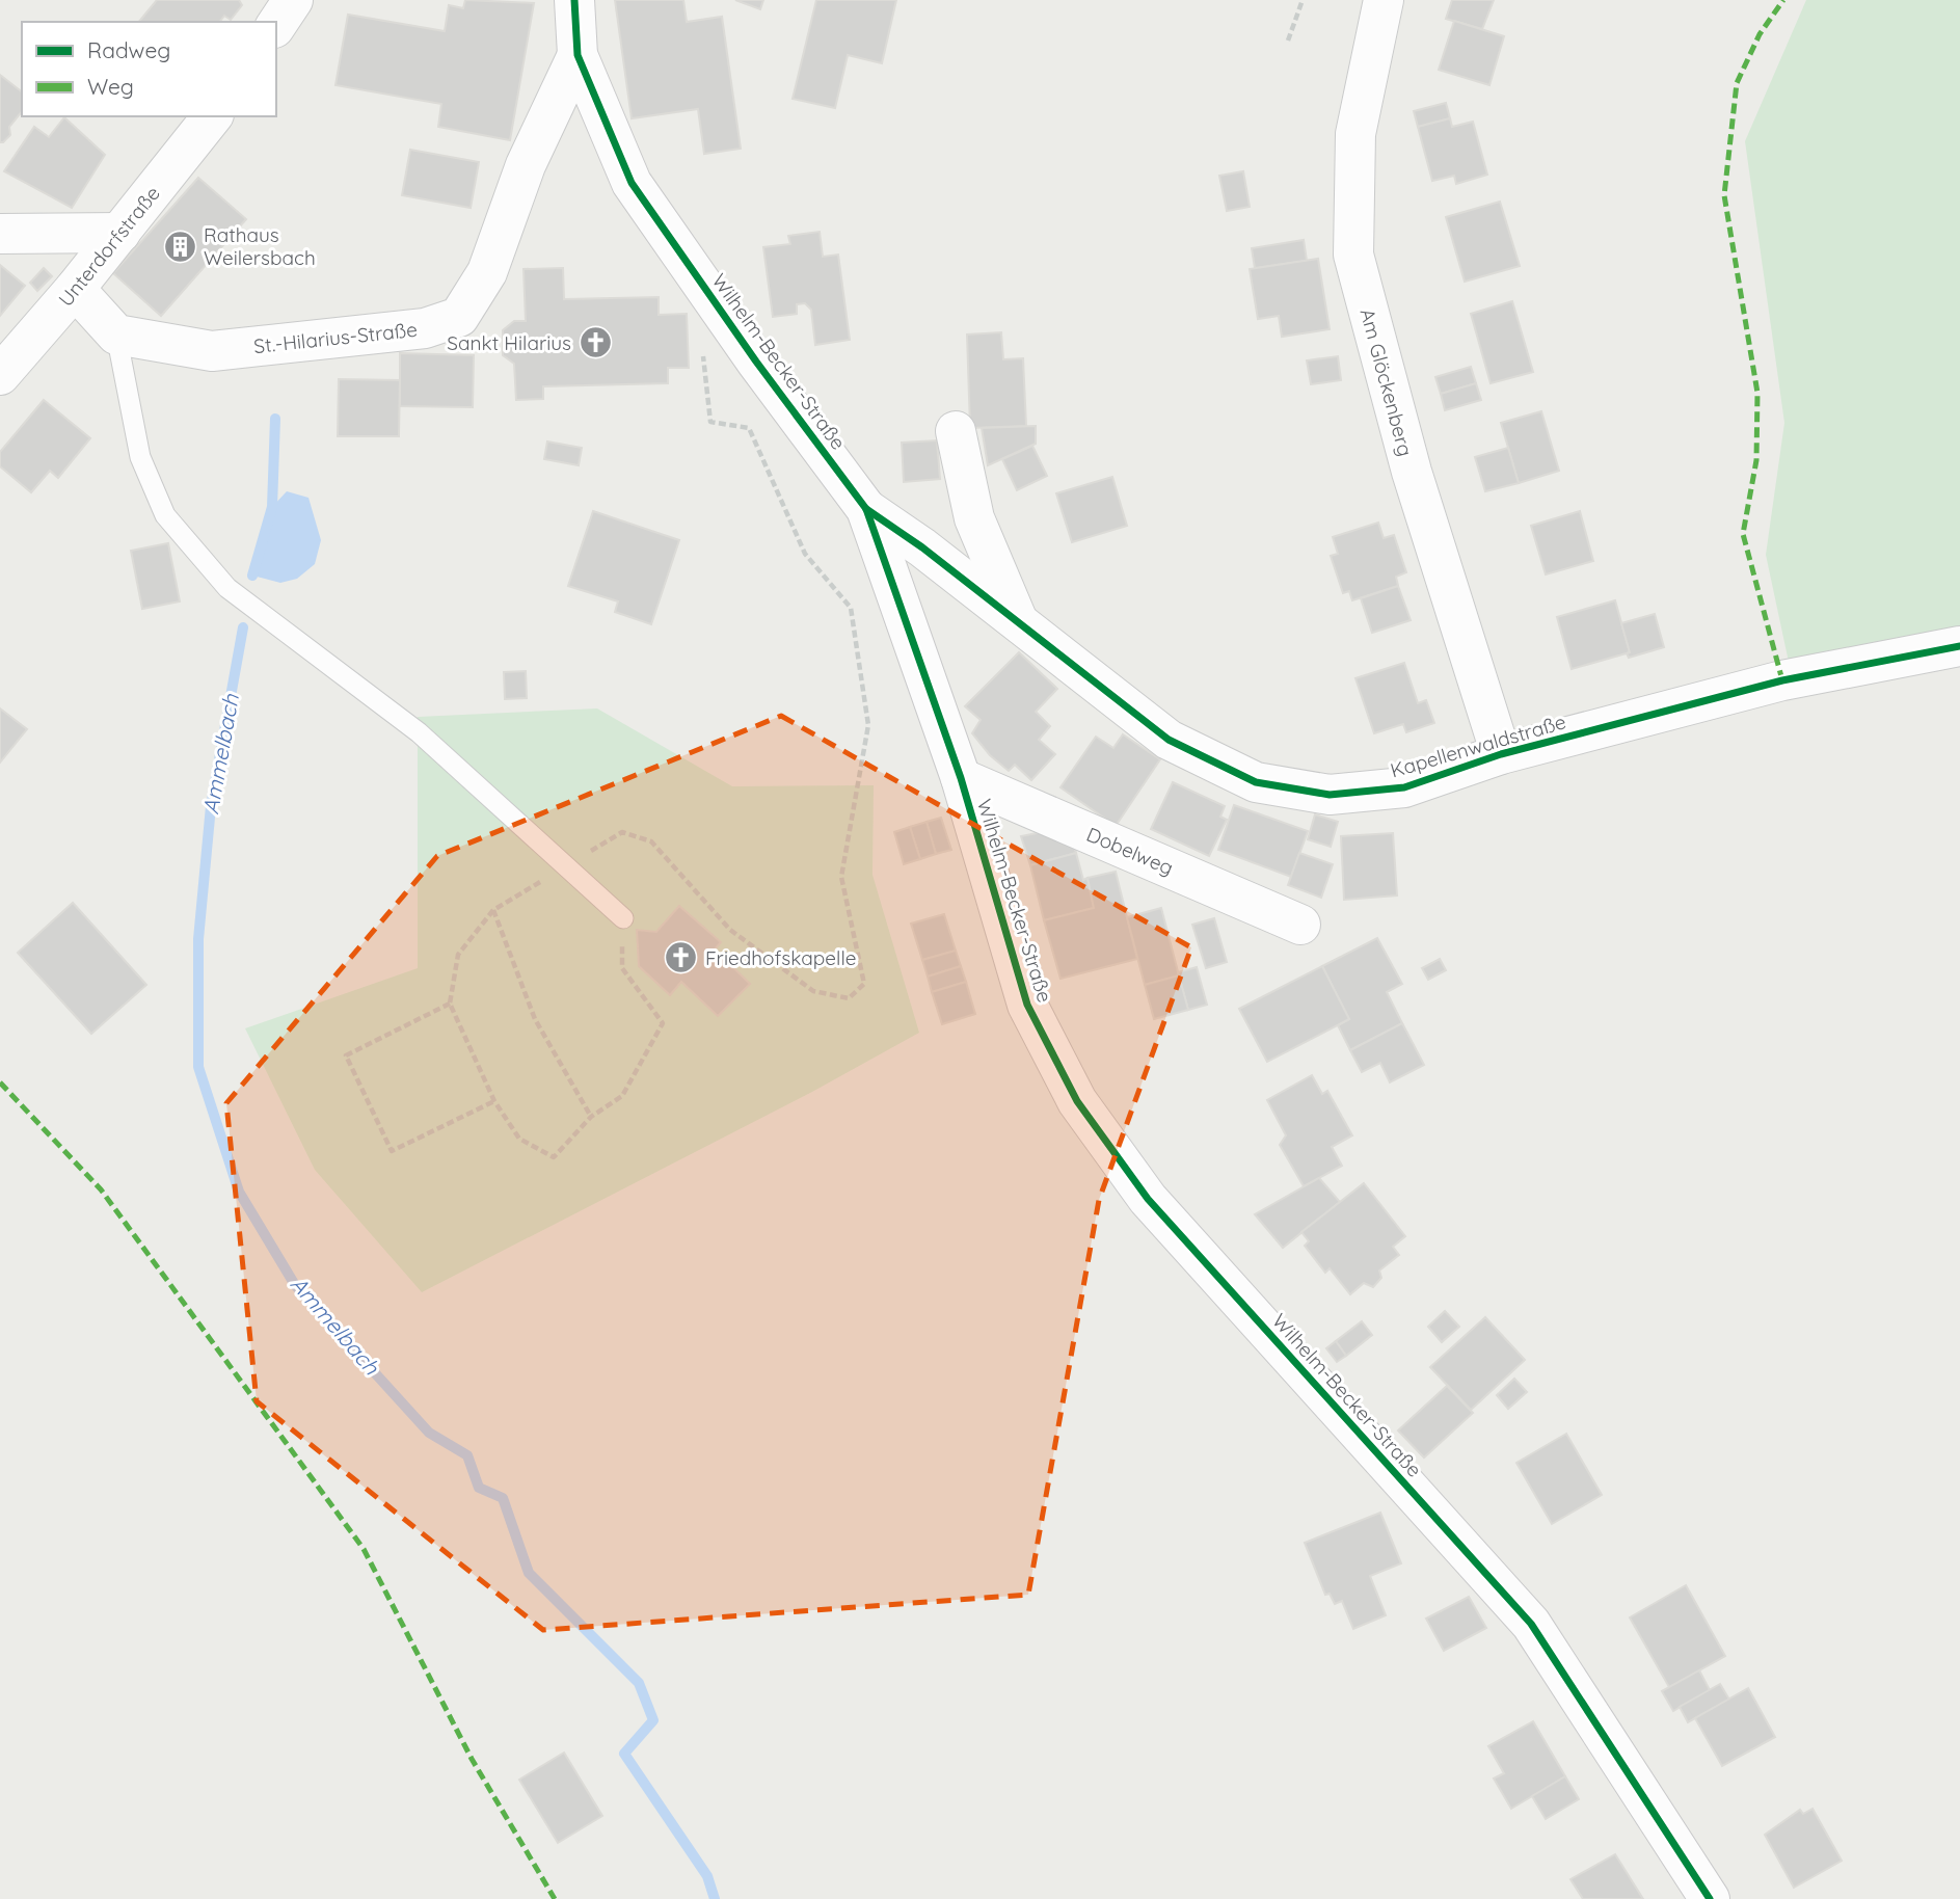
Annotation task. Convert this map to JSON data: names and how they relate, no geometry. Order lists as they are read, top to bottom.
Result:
{
  "streets": {
    "street": [
      "Unterdorfstraße",
      "St.-Hilarius-Straße",
      "Wilhelm-Becker-Straße",
      "Am Glöckenberg",
      "Kapellenwaldstraße",
      "Dobelweg"
    ]
  },
  "crossings": [
    ["St.-Hilarius-Straße", "Wilhelm-Becker-Straße"],
    ["Wilhelm-Becker-Straße", "Kapellenwaldstraße"],
    ["Wilhelm-Becker-Straße", "Dobelweg"],
    ["Am Glöckenberg", "Kapellenwaldstraße"]
  ],
  "water": ["Ammelbach"],
  "places": {
    "building": ["Rathaus Weilersbach"],
    "church": ["Sankt Hilarius", "Friedhofskapelle"]
  },
  "legend": ["Radweg", "Weg"]
}
